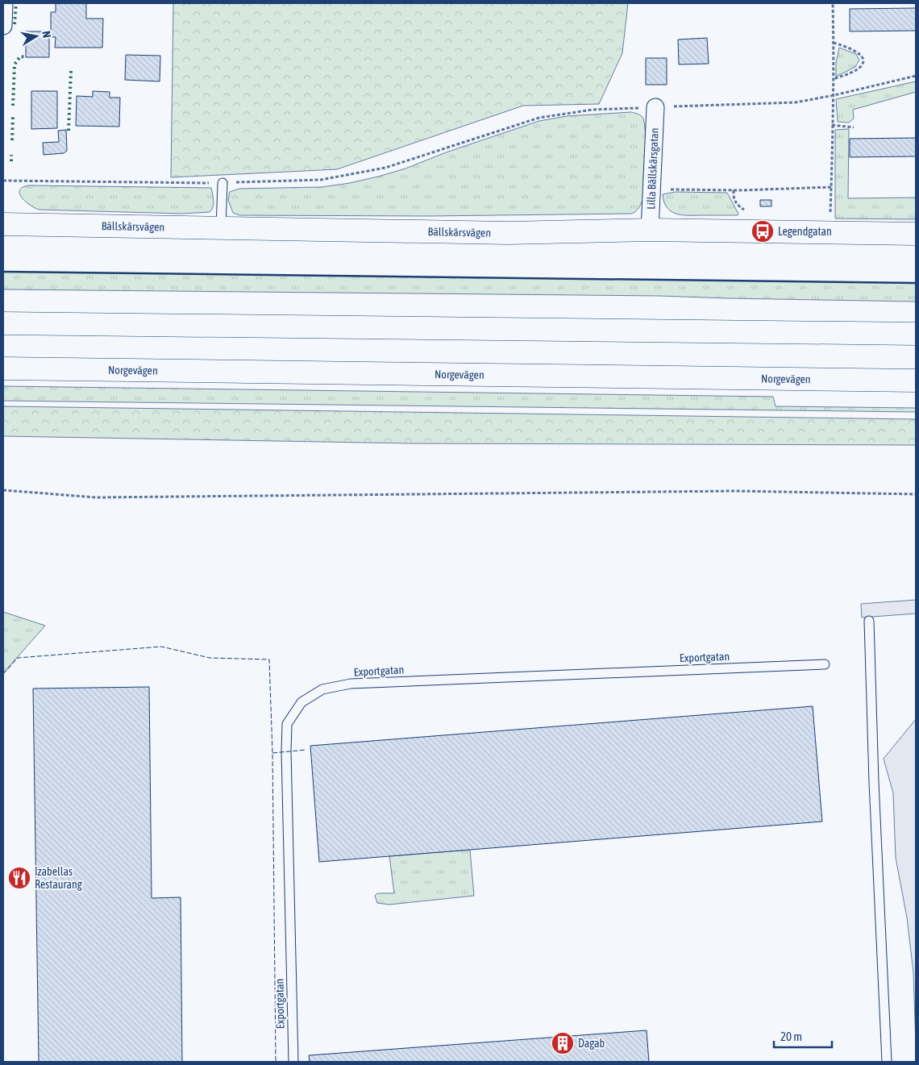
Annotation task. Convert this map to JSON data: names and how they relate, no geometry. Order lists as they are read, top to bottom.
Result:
{
  "streets": {
    "main road": ["Bällskärsvägen", "Norgevägen"],
    "street": ["Lilla Bällskärsgatan"],
    "lane": ["Exportgatan"]
  },
  "crossings": [
    ["Lilla Bällskärsgatan", "Bällskärsvägen"]
  ],
  "places": {
    "bus stop": ["Legendgatan"],
    "restaurant": ["Izabellas Restaurang"],
    "building": ["Dagab"]
  },
  "scale_bar": "20 m",
  "north": "right"
}
